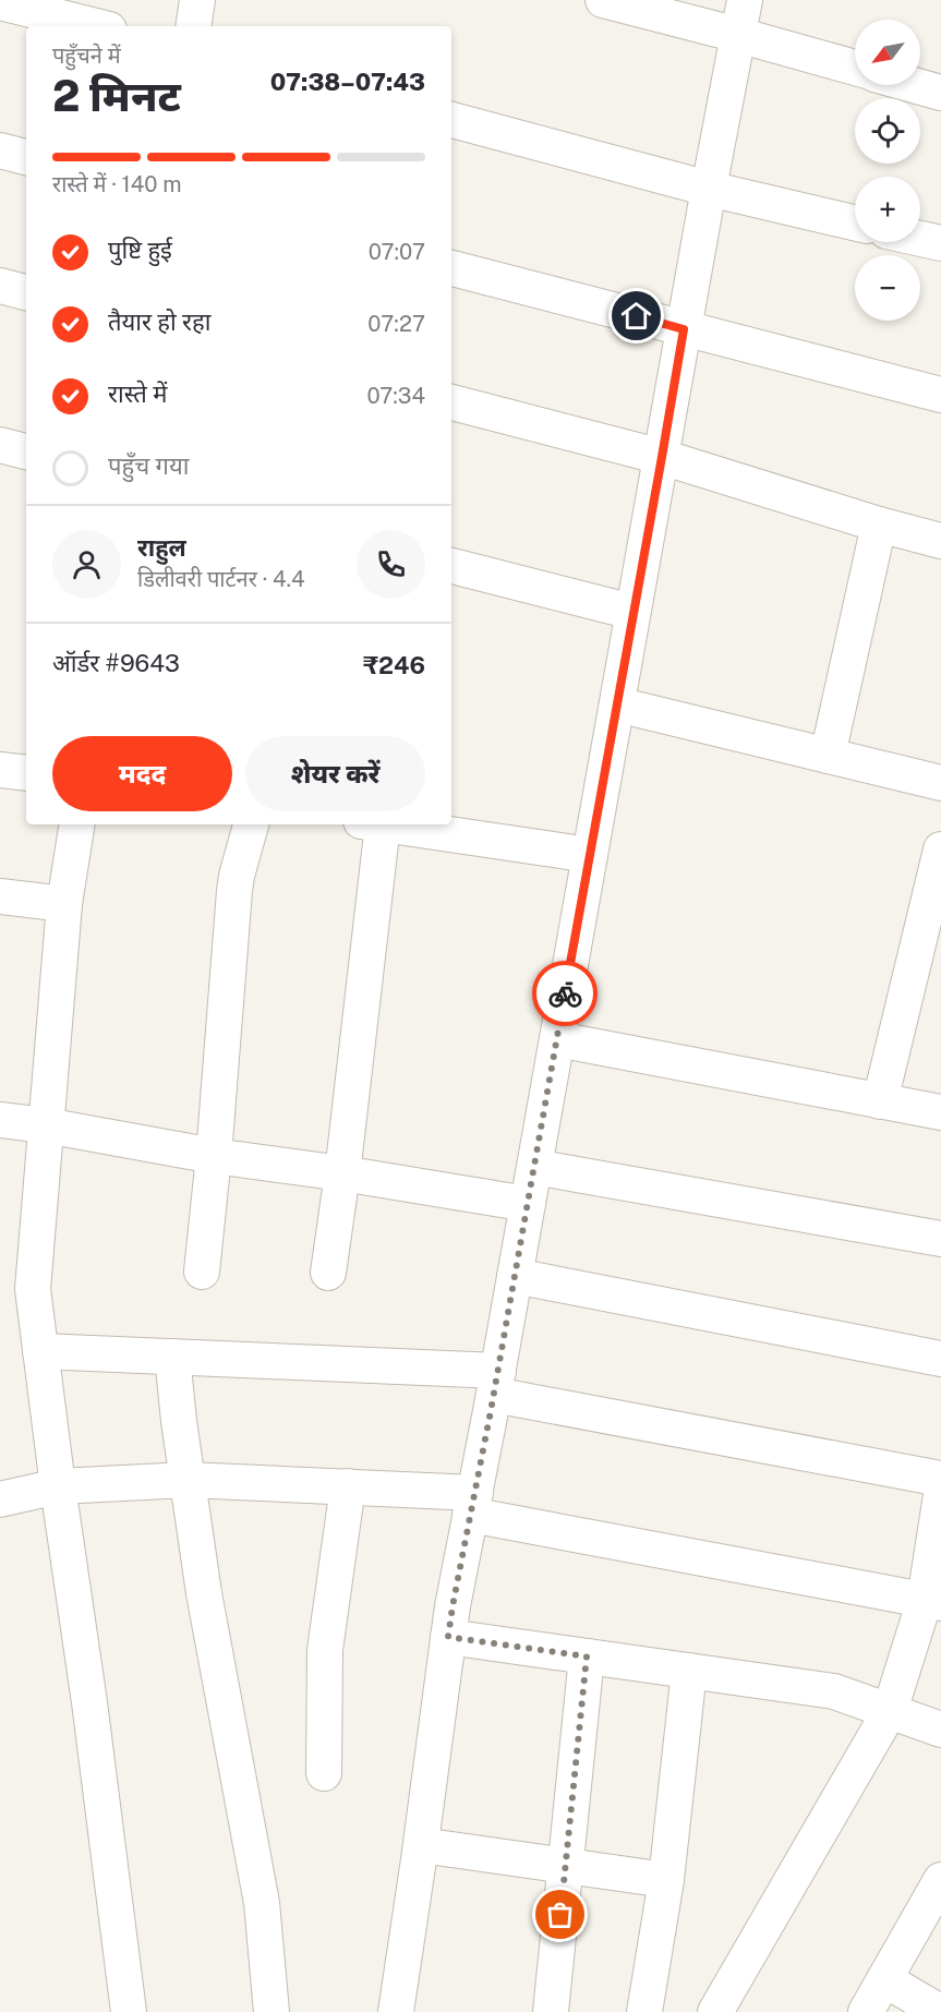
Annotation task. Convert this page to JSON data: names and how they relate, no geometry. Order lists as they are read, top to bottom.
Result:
{
  "north": "bottom left",
  "page": {
    "map_buttons": ["+", "−"],
    "heading": ["2 मिनट", "पहुँचने में", "07:38–07:43"],
    "panel": [
      "राहुल",
      "डिलीवरी पार्टनर · 4.4",
      "ऑर्डर #9643",
      "₹246"
    ],
    "bar": "रास्ते में · 140 m",
    "list": [
      ["पुष्टि हुई", "07:07"],
      ["तैयार हो रहा", "07:27"],
      ["रास्ते में", "07:34"],
      "पहुँच गया"
    ],
    "buttons": ["मदद", "शेयर करें"]
  }
}
